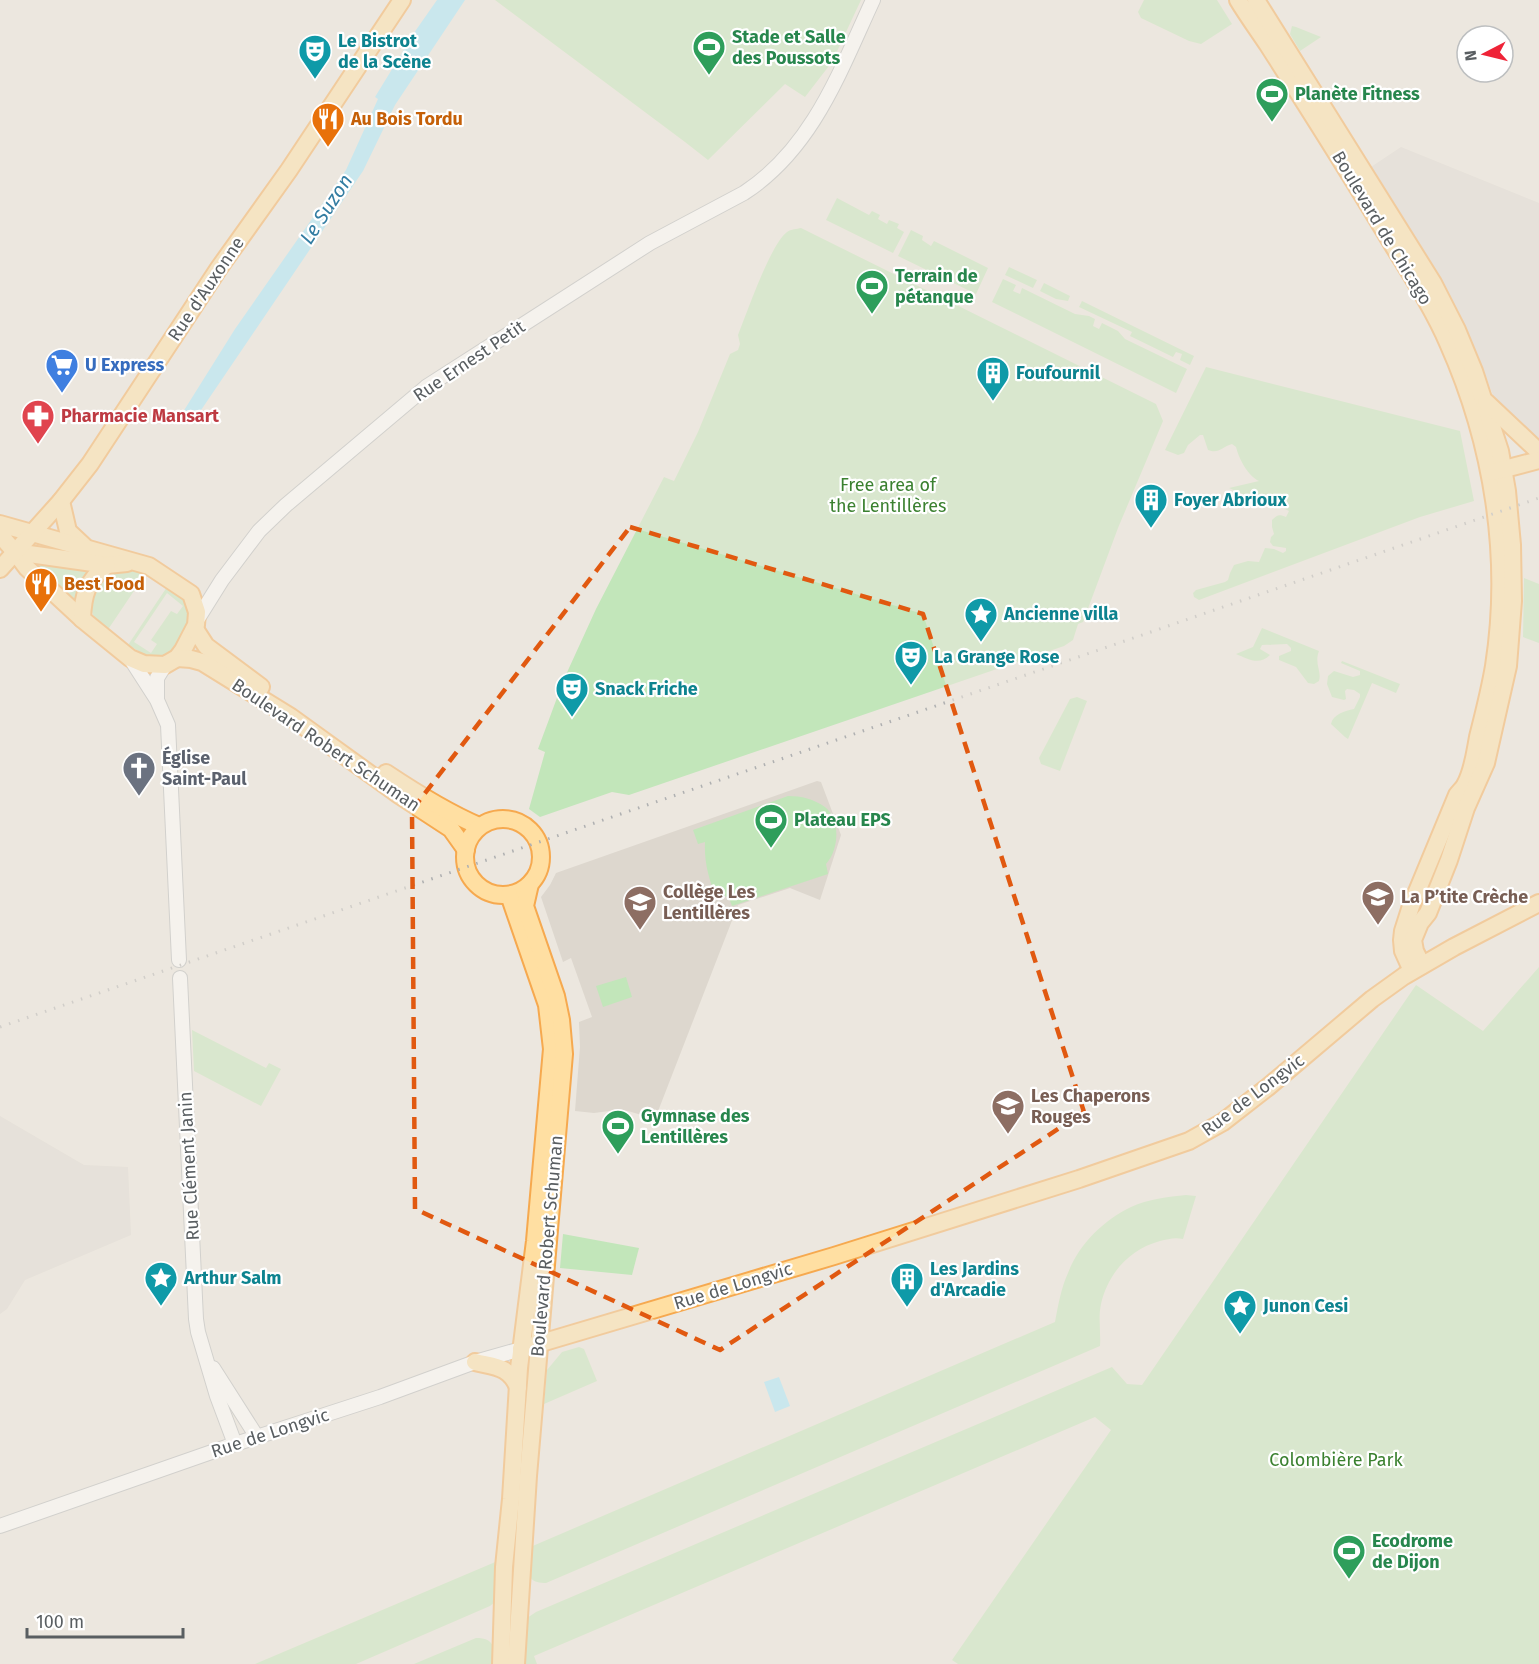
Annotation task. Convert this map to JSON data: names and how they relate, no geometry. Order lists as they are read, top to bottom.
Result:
{
  "streets": {
    "main road": [
      "Boulevard de Chicago",
      "Rue d'Auxonne",
      "Boulevard Robert Schuman",
      "Rue de Longvic"
    ],
    "street": ["Rue Ernest Petit", "Rue Clément Janin"]
  },
  "crossings": [
    ["Rue Ernest Petit", "Boulevard Robert Schuman"],
    ["Boulevard Robert Schuman", "Rue de Longvic"],
    ["Rue de Longvic", "Rue Clément Janin"]
  ],
  "water": ["Le Suzon"],
  "parks": ["Free area of the Lentillères", "Colombière Park"],
  "places": {
    "sports": [
      "Stade et Salle des Poussots",
      "Planète Fitness",
      "Terrain de pétanque",
      "Plateau EPS",
      "Gymnase des Lentillères",
      "Ecodrome de Dijon"
    ],
    "theatre": ["Le Bistrot de la Scène", "La Grange Rose", "Snack Friche"],
    "restaurant": ["Au Bois Tordu", "Best Food"],
    "supermarket": ["U Express"],
    "building": ["Foufournil", "Foyer Abrioux", "Les Jardins d'Arcadie"],
    "pharmacy": ["Pharmacie Mansart"],
    "place": ["Ancienne villa", "Arthur Salm", "Junon Cesi"],
    "church": ["Église Saint-Paul"],
    "school or university": ["La P’tite Crèche", "Collège Les Lentillères", "Les Chaperons Rouges"]
  },
  "scale_bar": "100 m",
  "north": "left"
}
